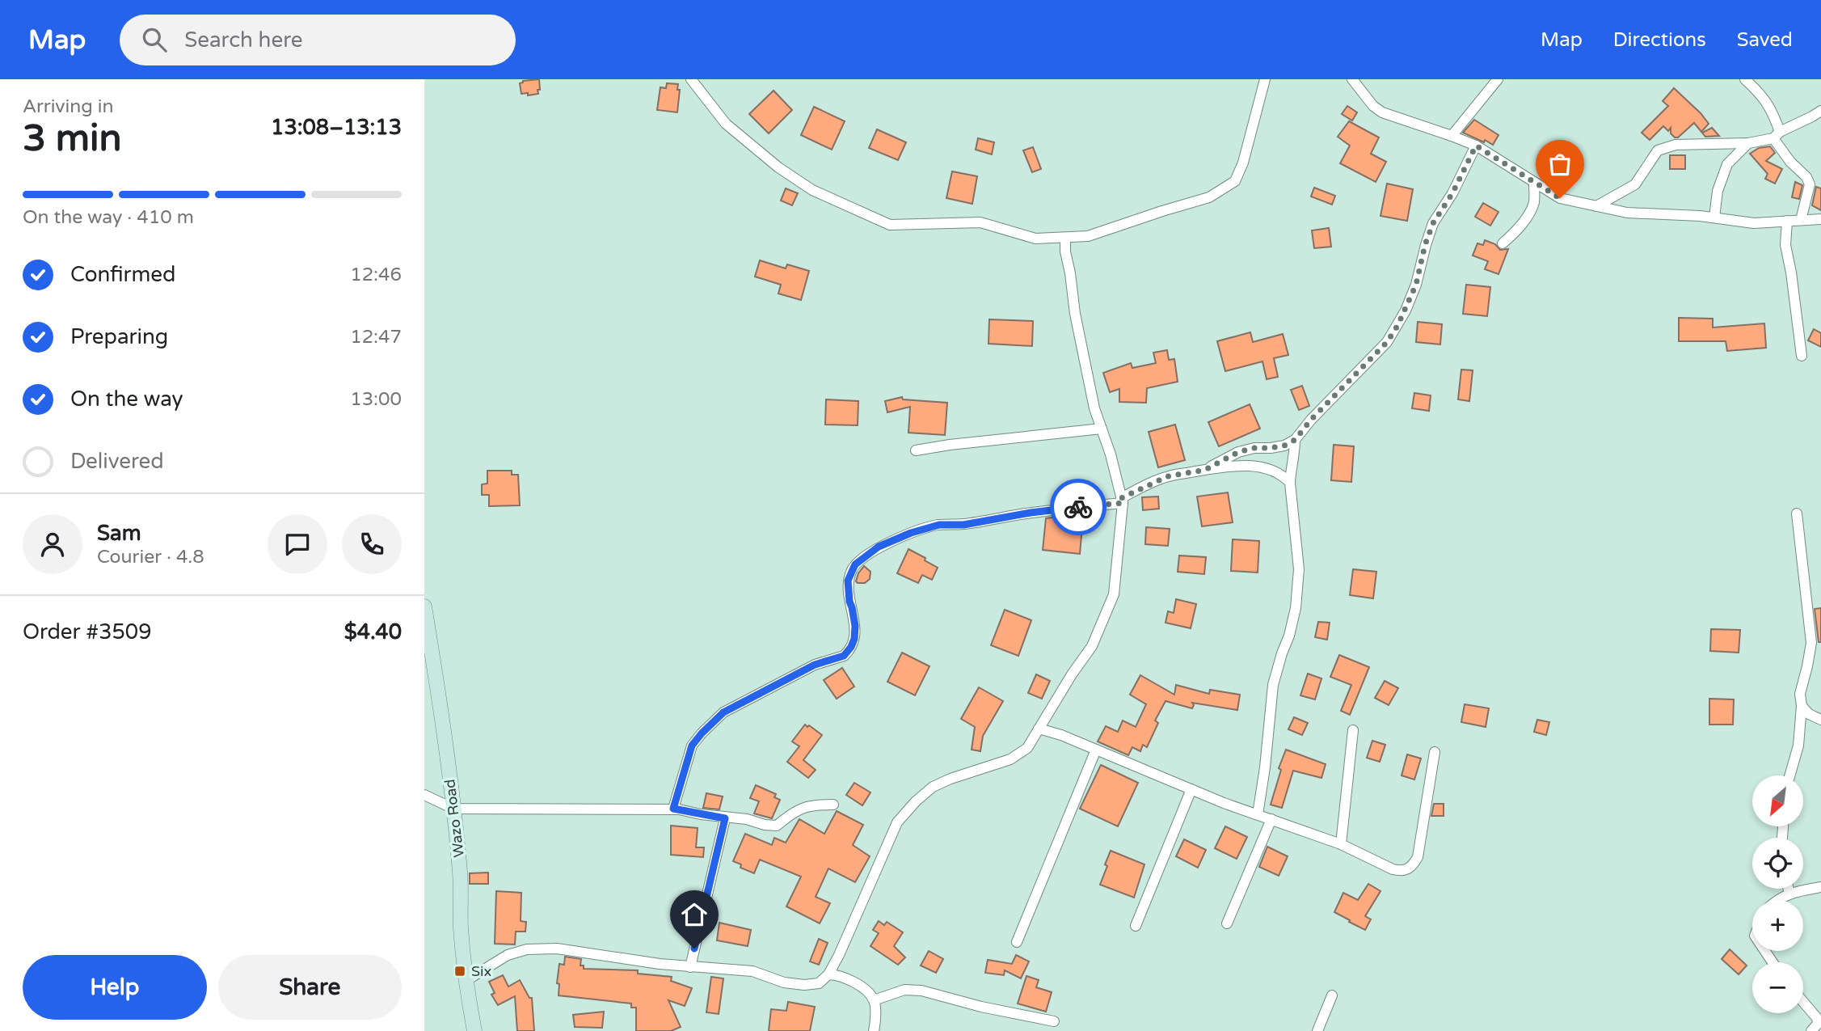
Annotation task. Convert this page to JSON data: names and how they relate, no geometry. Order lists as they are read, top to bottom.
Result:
{
  "streets": {
    "main road": ["Wazo Road"]
  },
  "places": {
    "transit": ["Six"]
  },
  "north": "bottom left",
  "page": {
    "header": "Map",
    "search": "Search here",
    "nav": ["Map", "Directions", "Saved"],
    "heading": ["3 min", "Arriving in", "13:08–13:13"],
    "panel": [
      "Sam",
      "Courier · 4.8",
      "Order #3509",
      "$4.40"
    ],
    "bar": "On the way · 410 m",
    "list": [
      ["Confirmed", "12:46"],
      ["Preparing", "12:47"],
      ["On the way", "13:00"],
      "Delivered"
    ],
    "map_buttons": ["+", "−"],
    "buttons": ["Help", "Share"]
  }
}
